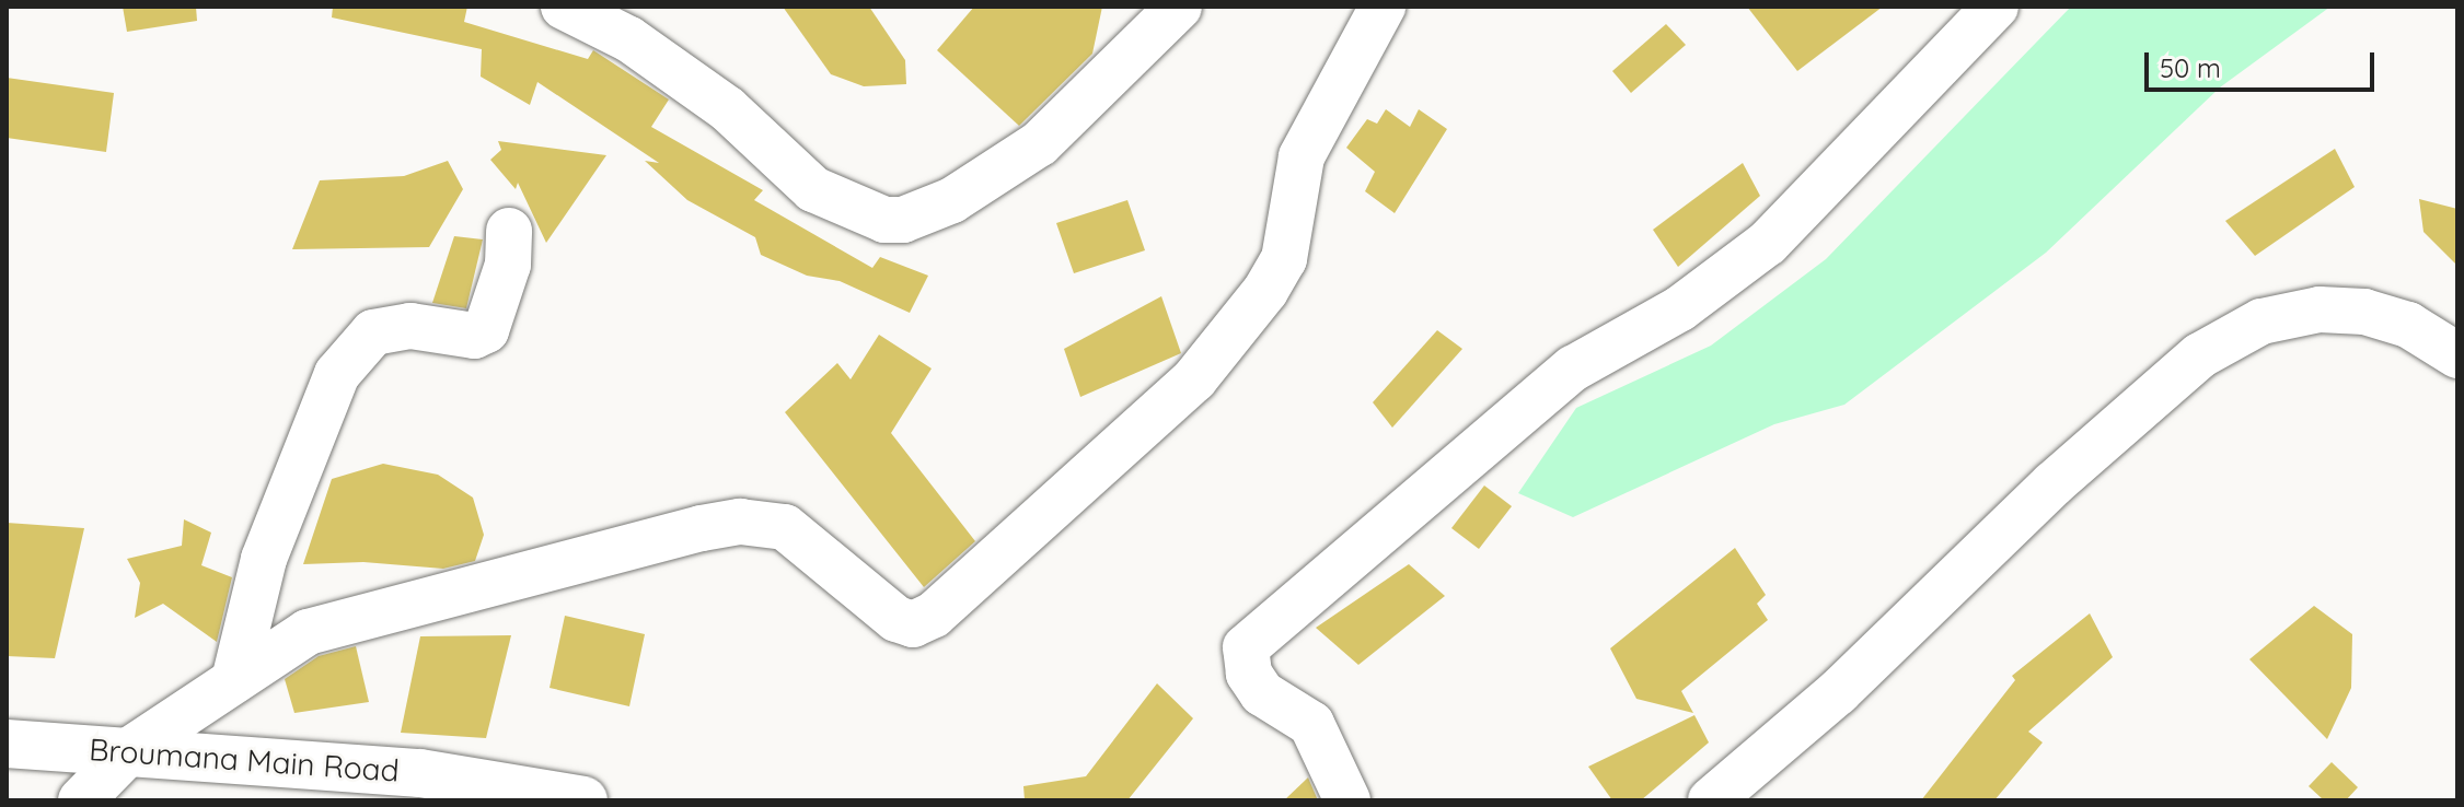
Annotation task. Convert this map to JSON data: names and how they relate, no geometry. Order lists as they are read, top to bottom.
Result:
{
  "streets": {
    "main road": ["Broumana Main Road"]
  },
  "scale_bar": "50 m"
}
